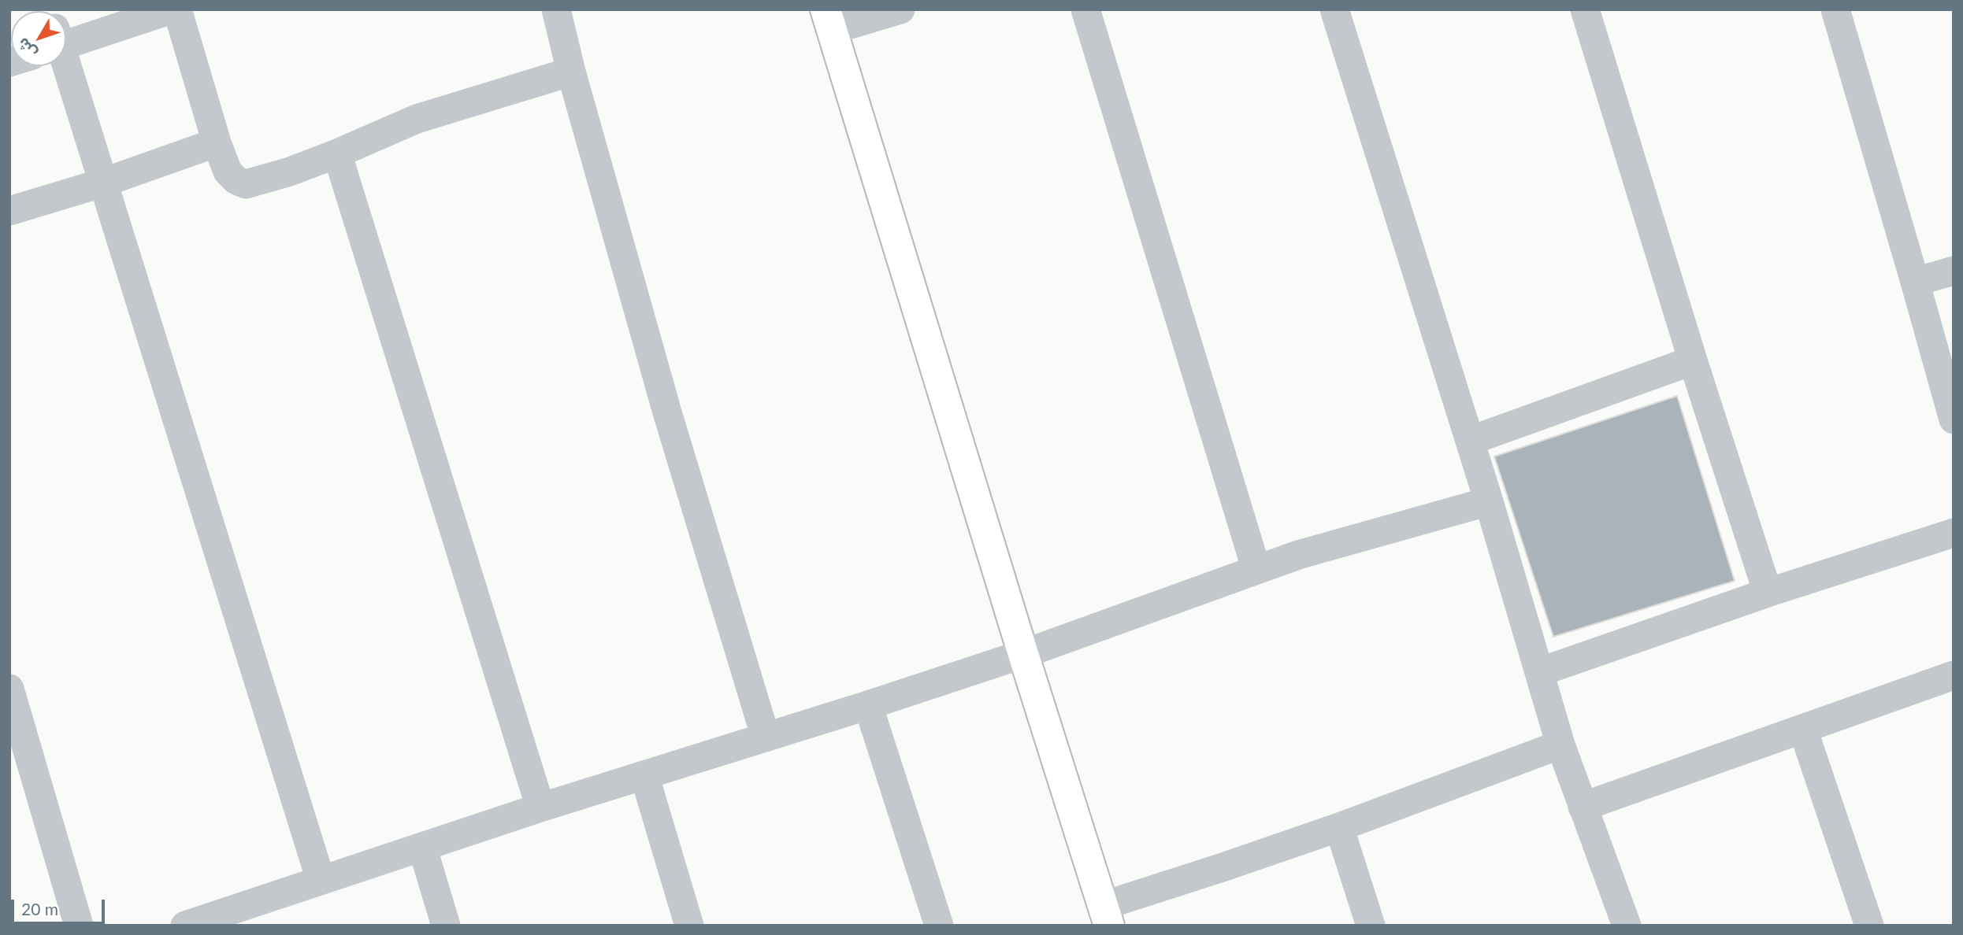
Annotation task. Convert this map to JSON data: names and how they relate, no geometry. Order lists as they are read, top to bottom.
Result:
{
  "scale_bar": "20 m",
  "north": "bottom left"
}
